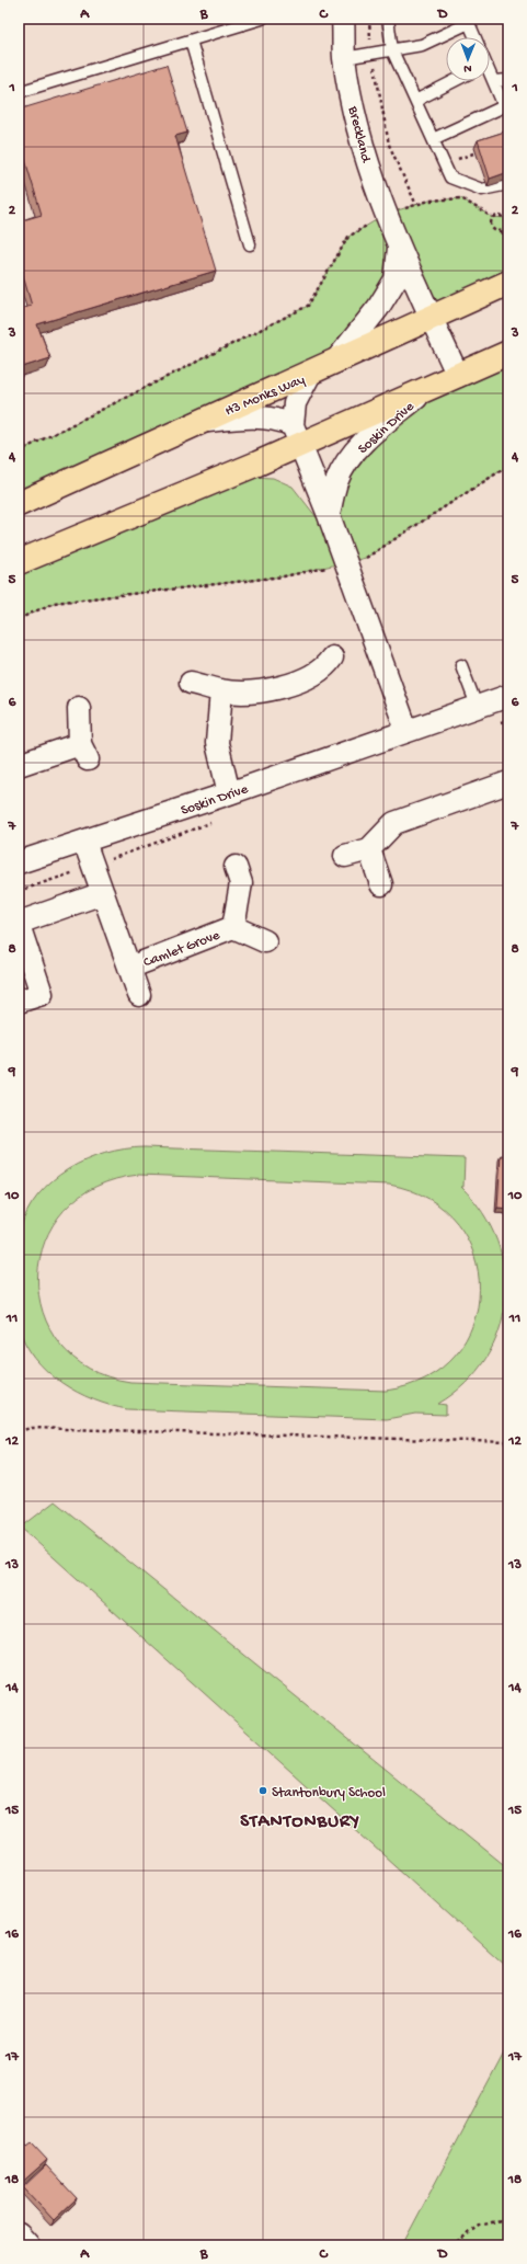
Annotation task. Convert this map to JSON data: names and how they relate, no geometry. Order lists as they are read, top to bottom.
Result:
{
  "streets": {
    "main road": ["H3 Monks Way"],
    "street": ["Breckland", "Soskin Drive", "Camlet Grove"]
  },
  "crossings": [
    ["Breckland", "H3 Monks Way"],
    ["Soskin Drive", "Camlet Grove"]
  ],
  "districts": ["STANTONBURY"],
  "places": ["Stantonbury School"],
  "north": "bottom",
  "grid": {
    "columns": [
      "A",
      "B",
      "C",
      "D"
    ],
    "rows": [
      "1",
      "2",
      "3",
      "4",
      "5",
      "6",
      "7",
      "8",
      "9",
      "10",
      "11",
      "12",
      "13",
      "14",
      "15",
      "16",
      "17",
      "18"
    ]
  }
}
